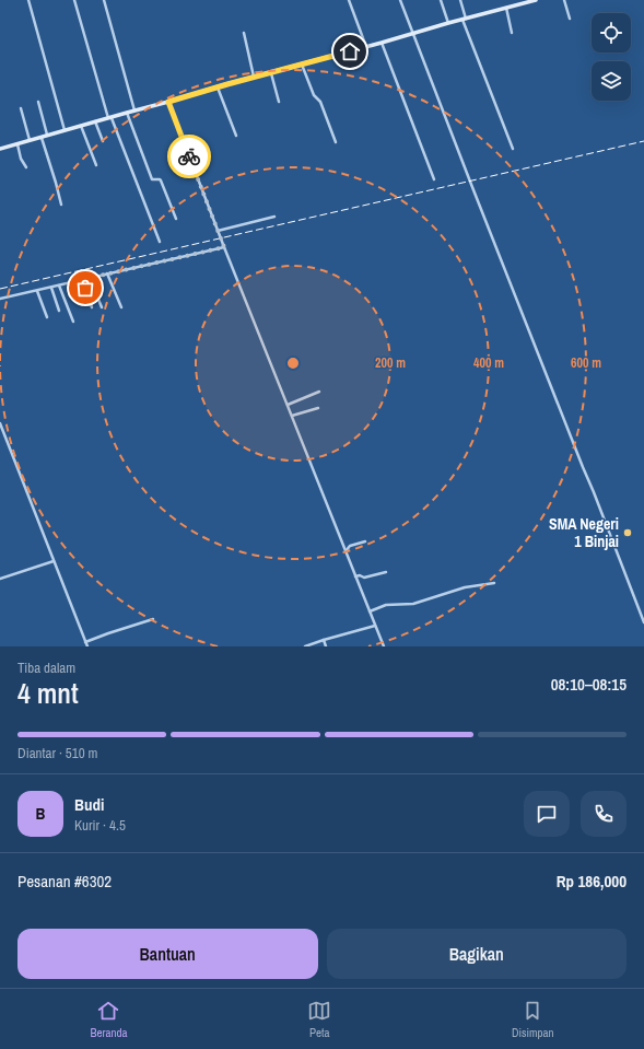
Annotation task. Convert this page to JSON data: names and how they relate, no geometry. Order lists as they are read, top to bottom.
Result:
{
  "places": ["SMA Negeri 1 Binjai"],
  "page": {
    "heading": ["4 mnt", "Tiba dalam", "08:10–08:15"],
    "panel": [
      "Budi",
      "Kurir · 4.5",
      "Pesanan #6302",
      "Rp 186,000"
    ],
    "bar": "Diantar · 510 m",
    "round": "B",
    "buttons": ["Bantuan", "Bagikan"],
    "tabs": ["Beranda", "Peta", "Disimpan"]
  },
  "rings": ["200 m", "400 m", "600 m"]
}
